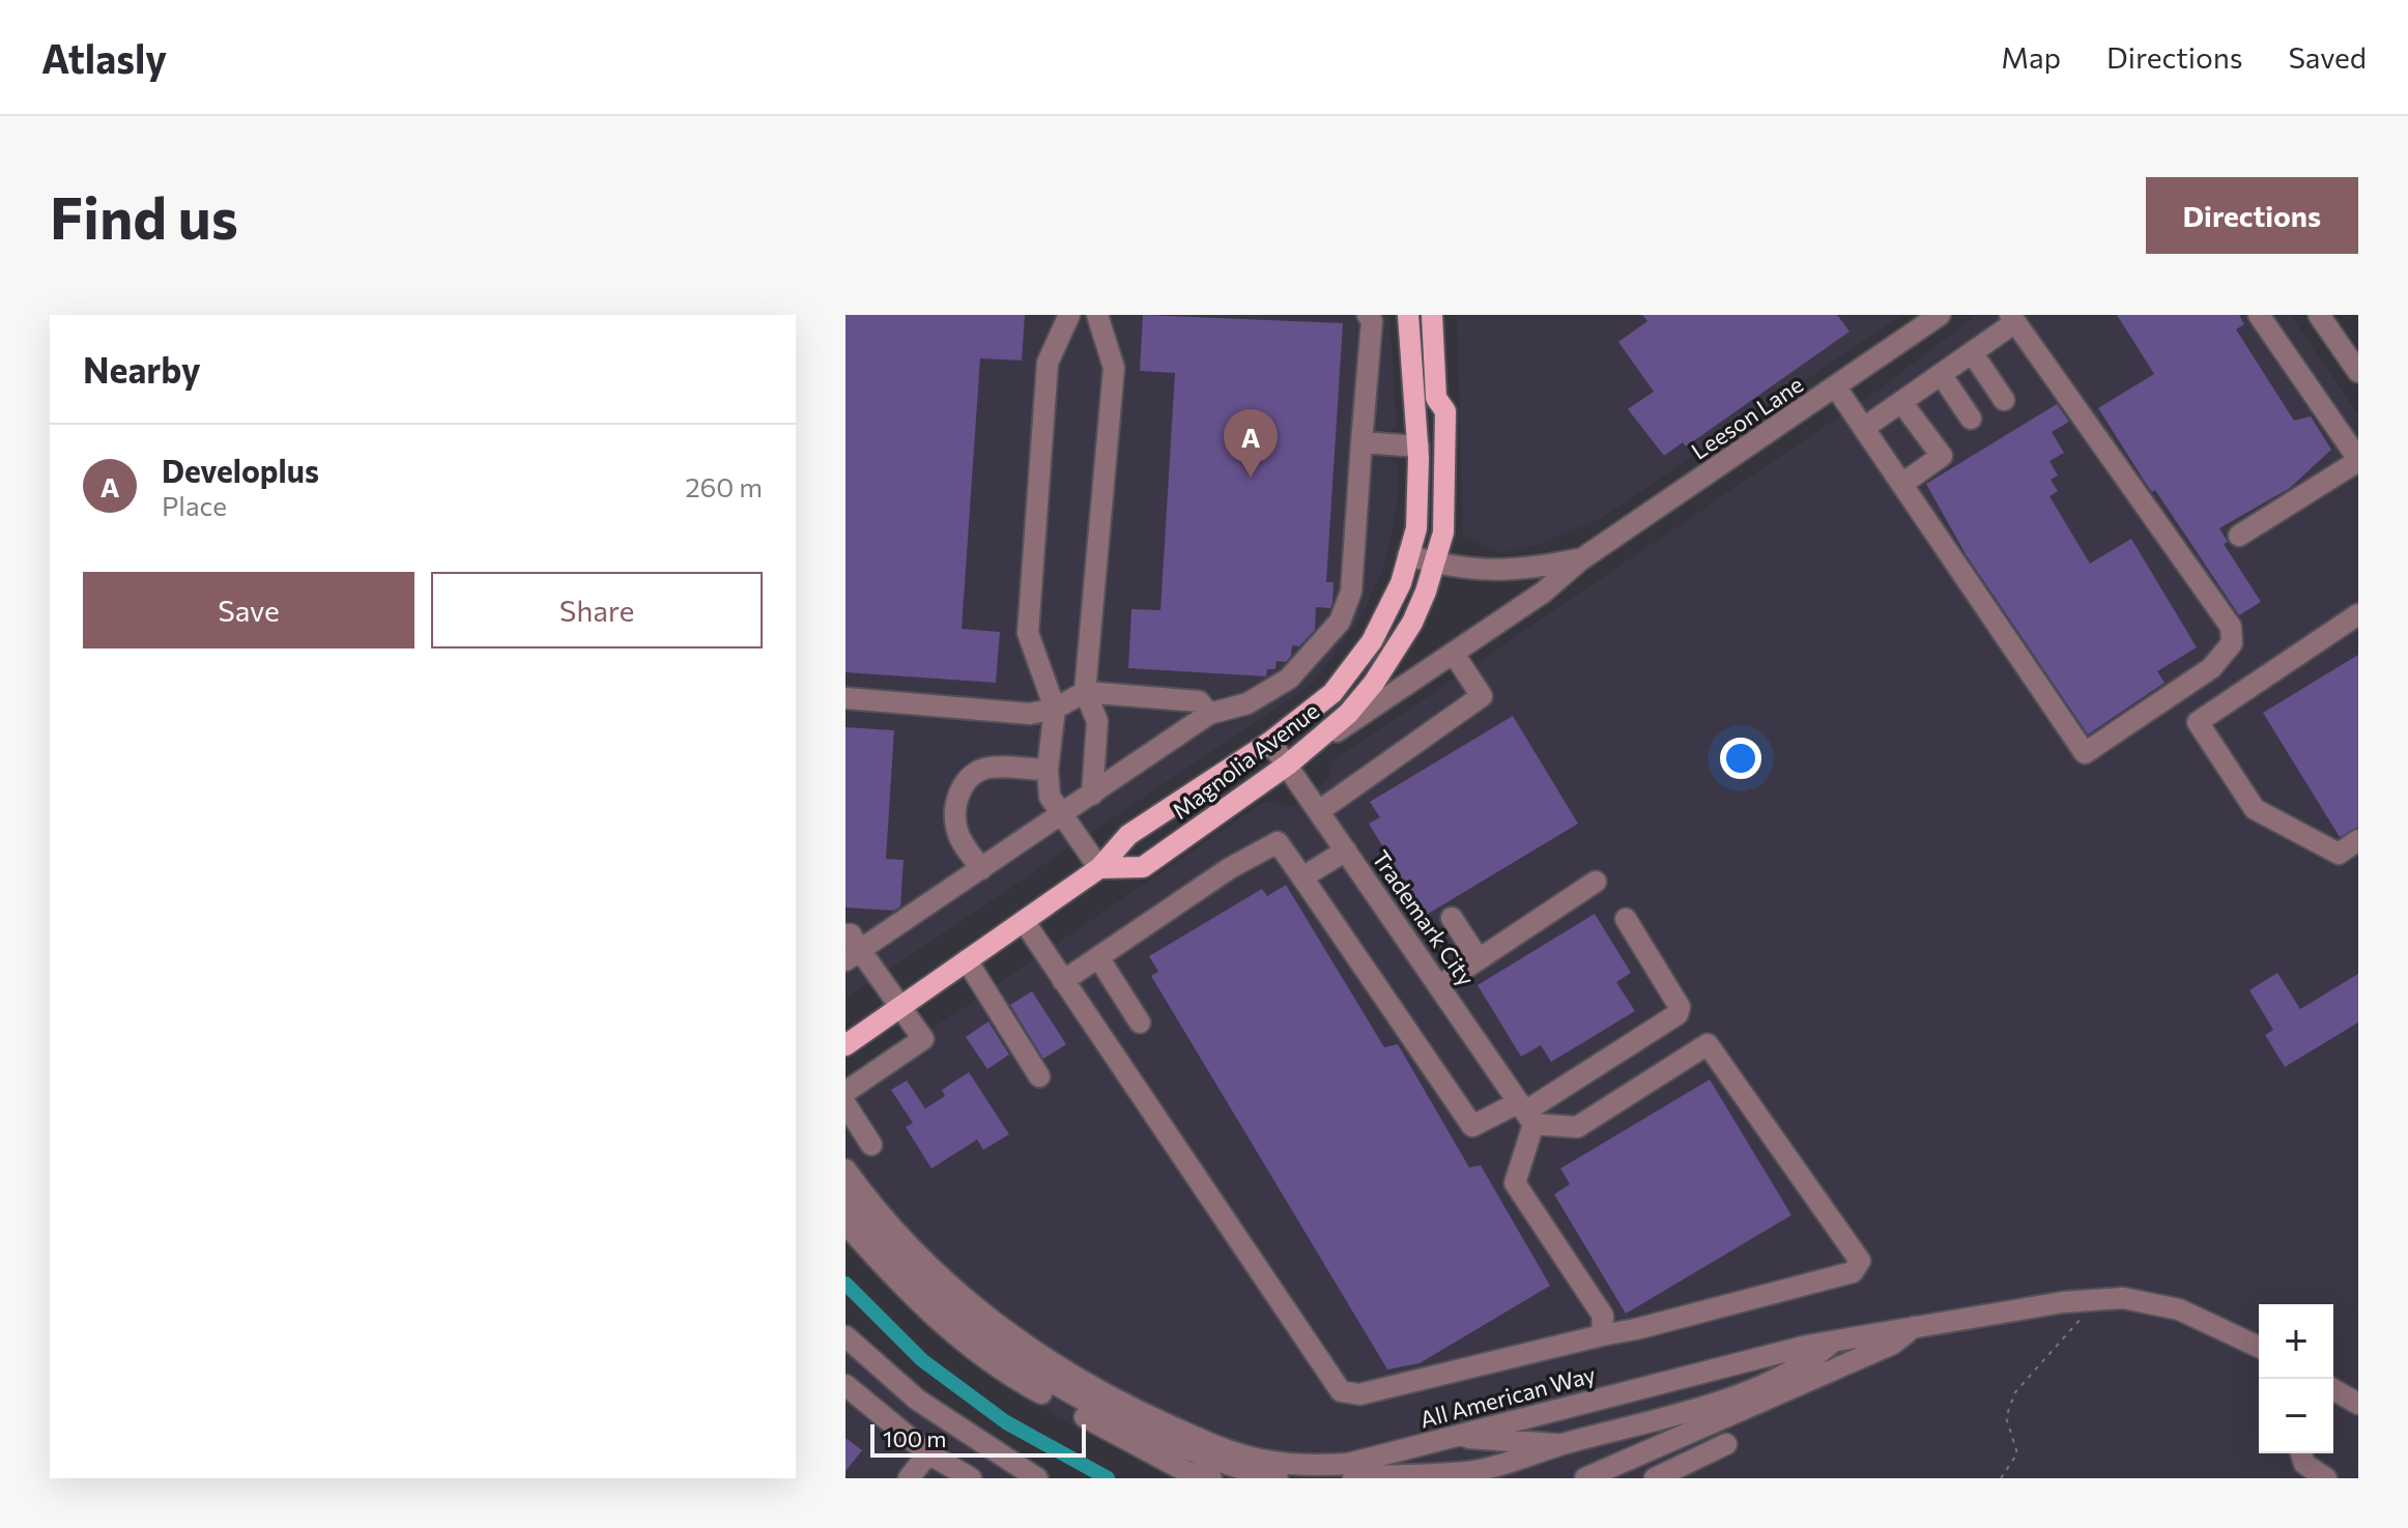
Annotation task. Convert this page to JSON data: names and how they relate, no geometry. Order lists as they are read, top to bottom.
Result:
{
  "streets": {
    "main road": ["Magnolia Avenue"],
    "street": ["Leeson Lane", "Trademark City", "All American Way"]
  },
  "crossings": [
    ["Leeson Lane", "Magnolia Avenue"],
    ["Leeson Lane", "Trademark City"],
    ["Magnolia Avenue", "Trademark City"]
  ],
  "scale_bar": "100 m",
  "page": {
    "header": "Atlasly",
    "nav": ["Map", "Directions", "Saved"],
    "buttons": [
      "Directions",
      ["Save", "Share"]
    ],
    "title": "Find us",
    "heading": "Nearby",
    "pins": "A",
    "list": [
      {
        "mark": "A",
        "name": "Developlus",
        "note": "Place",
        "value": "260 m"
      }
    ],
    "map_buttons": ["+", "−"],
    "scale": "100 m"
  }
}
